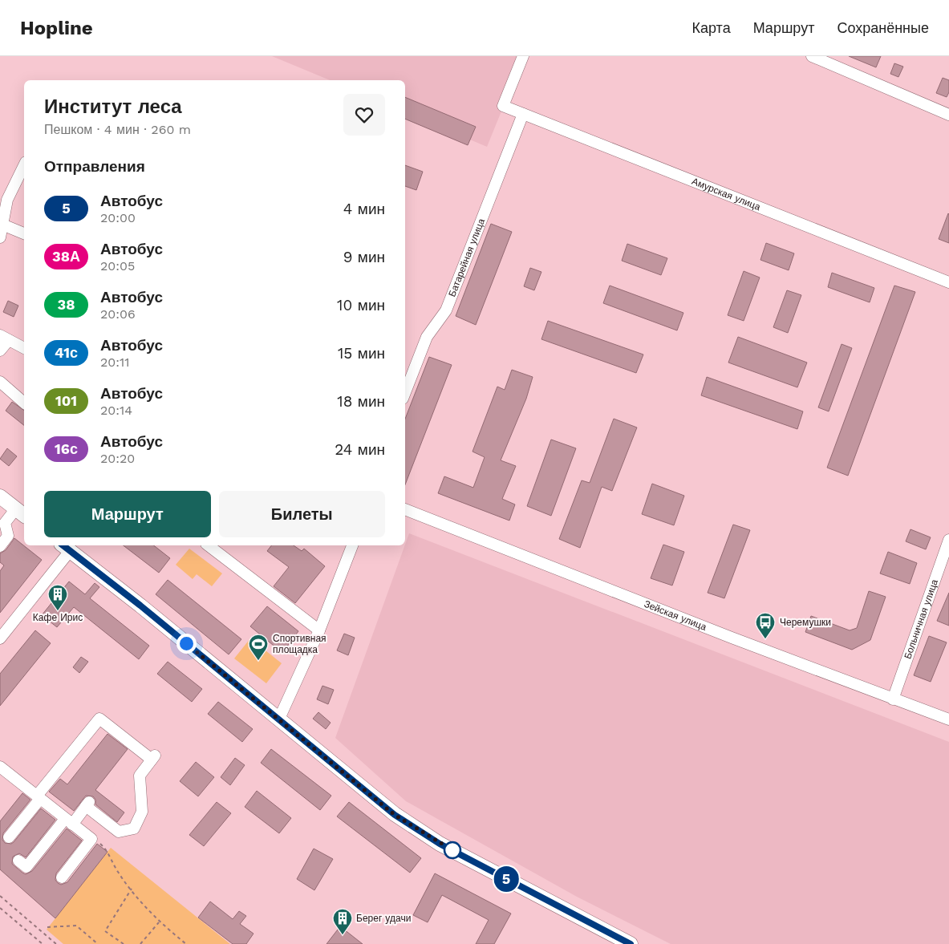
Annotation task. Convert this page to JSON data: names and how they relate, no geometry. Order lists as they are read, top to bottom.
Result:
{
  "streets": {
    "street": [
      "Амурская улица",
      "Батарейная улица",
      "Зейская улица",
      "Больничная улица"
    ]
  },
  "crossings": [
    ["Амурская улица", "Батарейная улица"],
    ["Зейская улица", "Больничная улица"]
  ],
  "places": {
    "building": ["Кафе Ирис", "Берег удачи"],
    "bus stop": ["Черемушки"],
    "sports": ["Спортивная площадка"]
  },
  "lines": ["bus line 5"],
  "page": {
    "header": "Hopline",
    "nav": ["Карта", "Маршрут", "Сохранённые"],
    "on_map": "5",
    "heading": [
      ["Институт леса", "Пешком · 4 мин · 260 m"],
      "Отправления"
    ],
    "list": [
      {
        "mark": "5",
        "name": "Автобус",
        "note": "20:00",
        "value": "4 мин"
      },
      {
        "mark": "38А",
        "name": "Автобус",
        "note": "20:05",
        "value": "9 мин"
      },
      {
        "mark": "38",
        "name": "Автобус",
        "note": "20:06",
        "value": "10 мин"
      },
      {
        "mark": "41с",
        "name": "Автобус",
        "note": "20:11",
        "value": "15 мин"
      },
      {
        "mark": "101",
        "name": "Автобус",
        "note": "20:14",
        "value": "18 мин"
      },
      {
        "mark": "16с",
        "name": "Автобус",
        "note": "20:20",
        "value": "24 мин"
      }
    ],
    "buttons": ["Маршрут", "Билеты"]
  }
}
